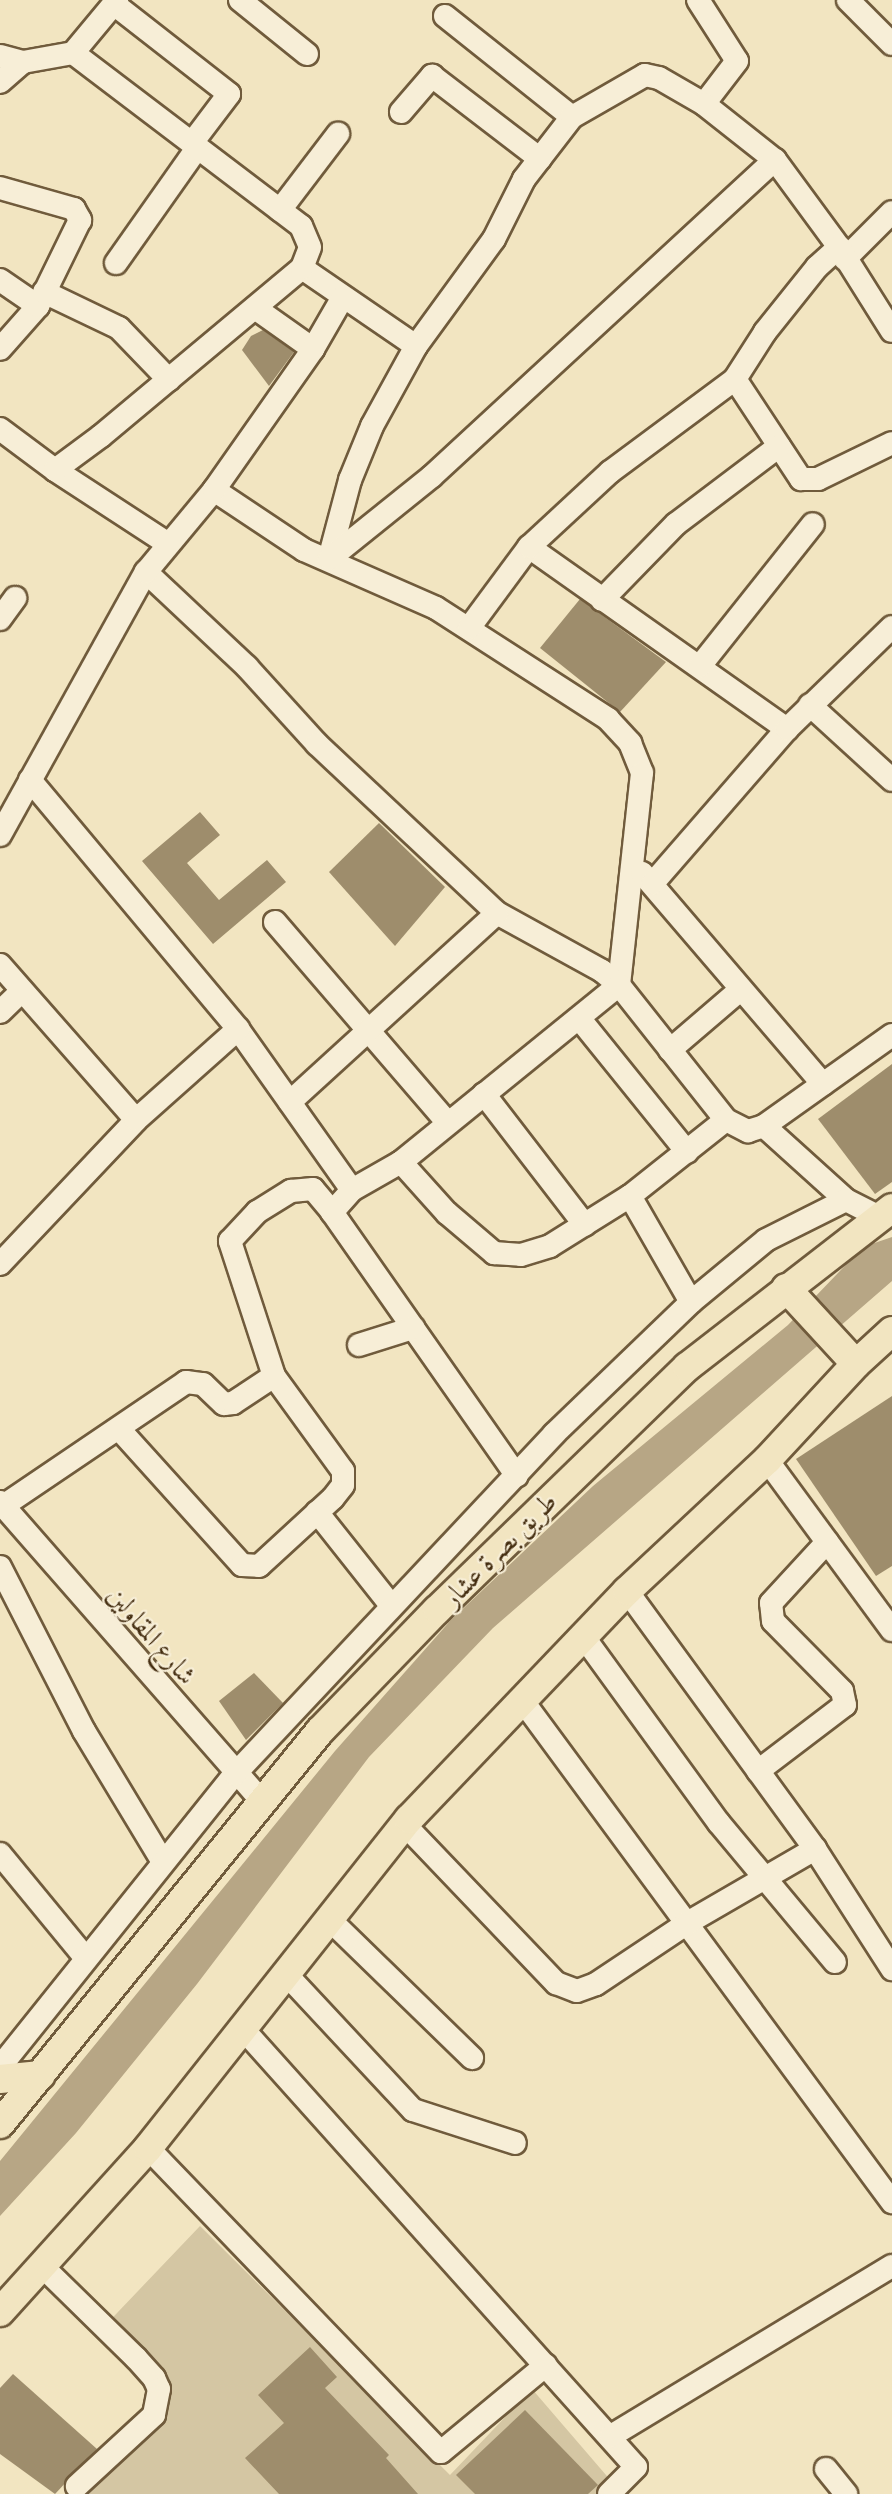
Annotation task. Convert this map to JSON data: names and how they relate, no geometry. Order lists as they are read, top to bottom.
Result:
{
  "streets": {
    "main road": ["طريق بصرة عشار"],
    "street": ["شارع المقاولين"]
  },
  "crossings": [
    ["طريق بصرة عشار", "شارع المقاولين"]
  ]
}
